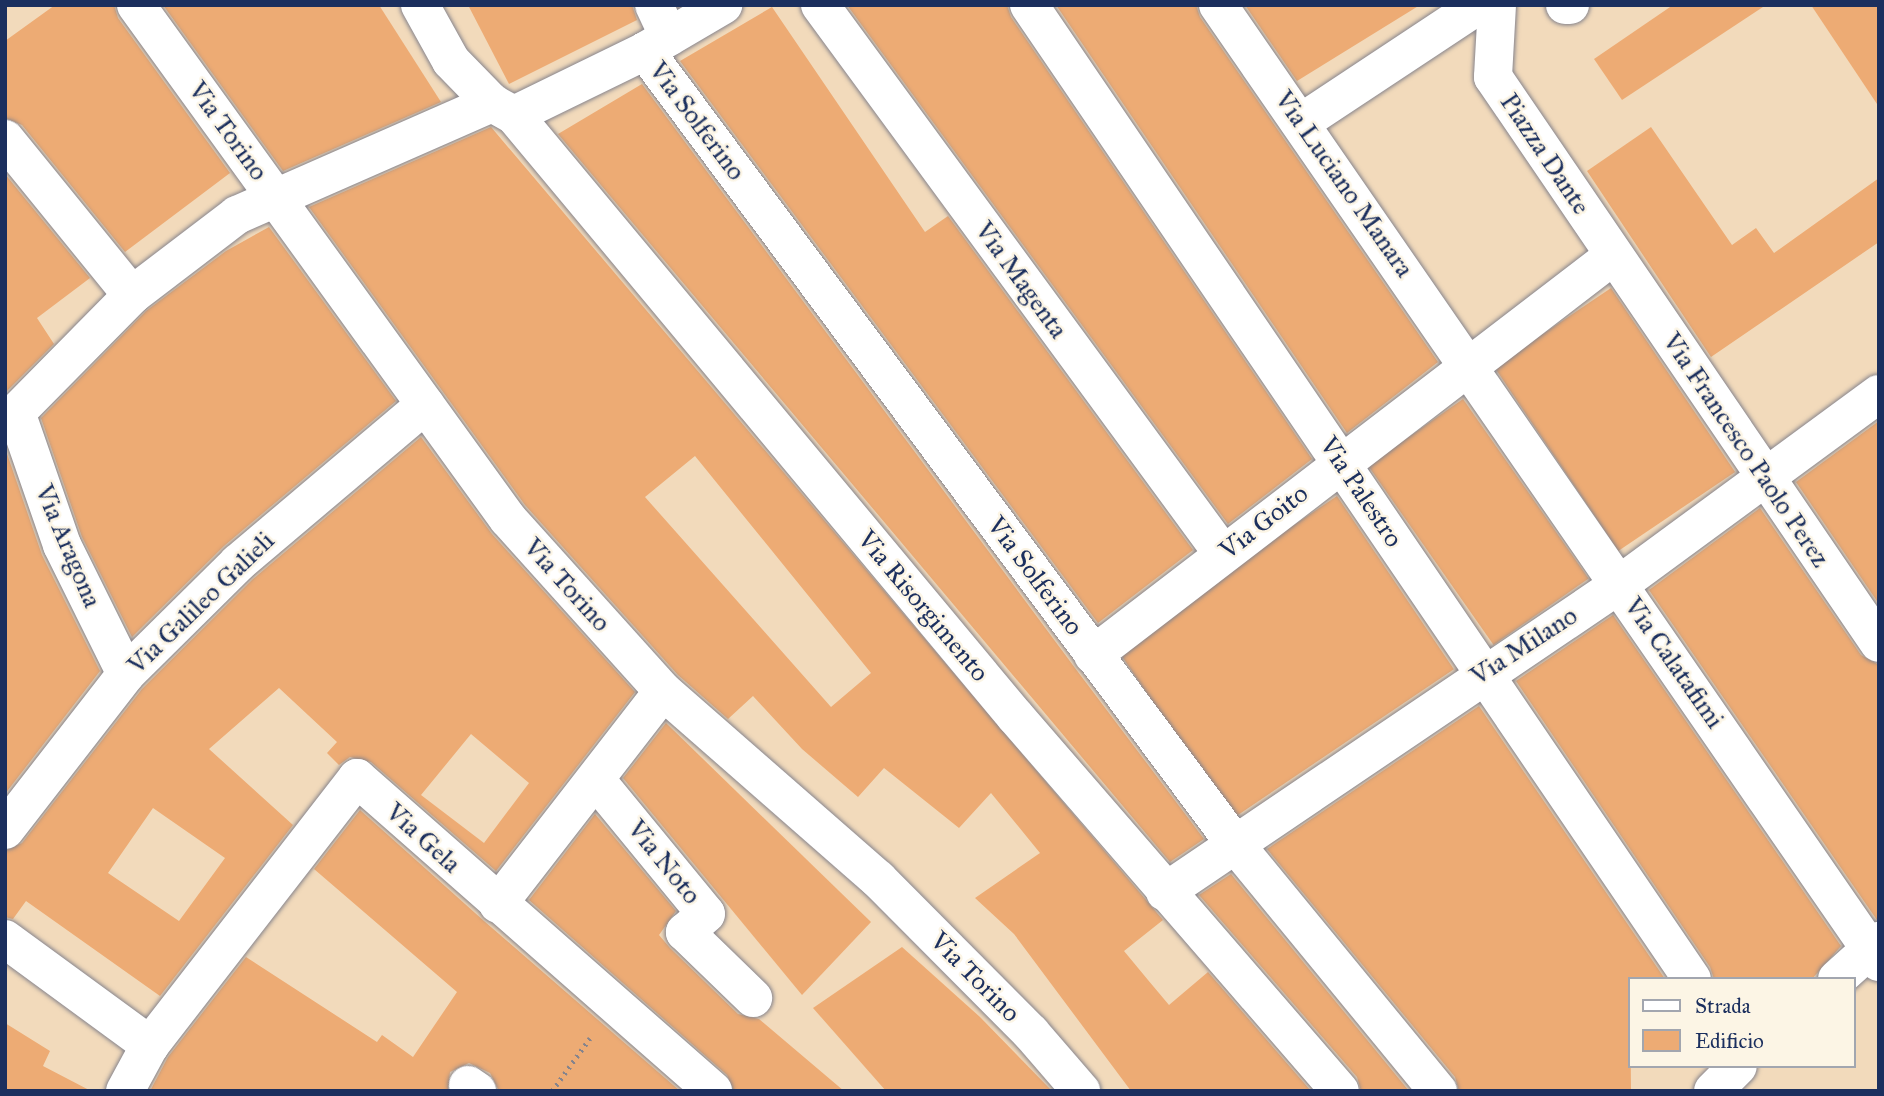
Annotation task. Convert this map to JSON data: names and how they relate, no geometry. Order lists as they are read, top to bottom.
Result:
{
  "streets": {
    "street": [
      "Via Solferino",
      "Via Torino",
      "Piazza Dante",
      "Via Luciano Manara",
      "Via Magenta",
      "Via Francesco Paolo Perez",
      "Via Palestro",
      "Via Goito",
      "Via Aragona",
      "Via Galileo Galieli",
      "Via Risorgimento",
      "Via Milano",
      "Via Calatafimi",
      "Via Gela",
      "Via Noto"
    ]
  },
  "crossings": [
    ["Via Solferino", "Via Goito"],
    ["Via Solferino", "Via Milano"],
    ["Via Torino", "Via Galileo Galieli"],
    ["Piazza Dante", "Via Francesco Paolo Perez"],
    ["Piazza Dante", "Via Goito"],
    ["Via Luciano Manara", "Via Goito"],
    ["Via Luciano Manara", "Via Calatafimi"],
    ["Via Magenta", "Via Goito"],
    ["Via Francesco Paolo Perez", "Via Goito"],
    ["Via Francesco Paolo Perez", "Via Milano"],
    ["Via Palestro", "Via Goito"],
    ["Via Palestro", "Via Milano"],
    ["Via Goito", "Via Calatafimi"],
    ["Via Aragona", "Via Galileo Galieli"],
    ["Via Risorgimento", "Via Milano"],
    ["Via Milano", "Via Calatafimi"]
  ],
  "legend": ["Strada", "Edificio"]
}
